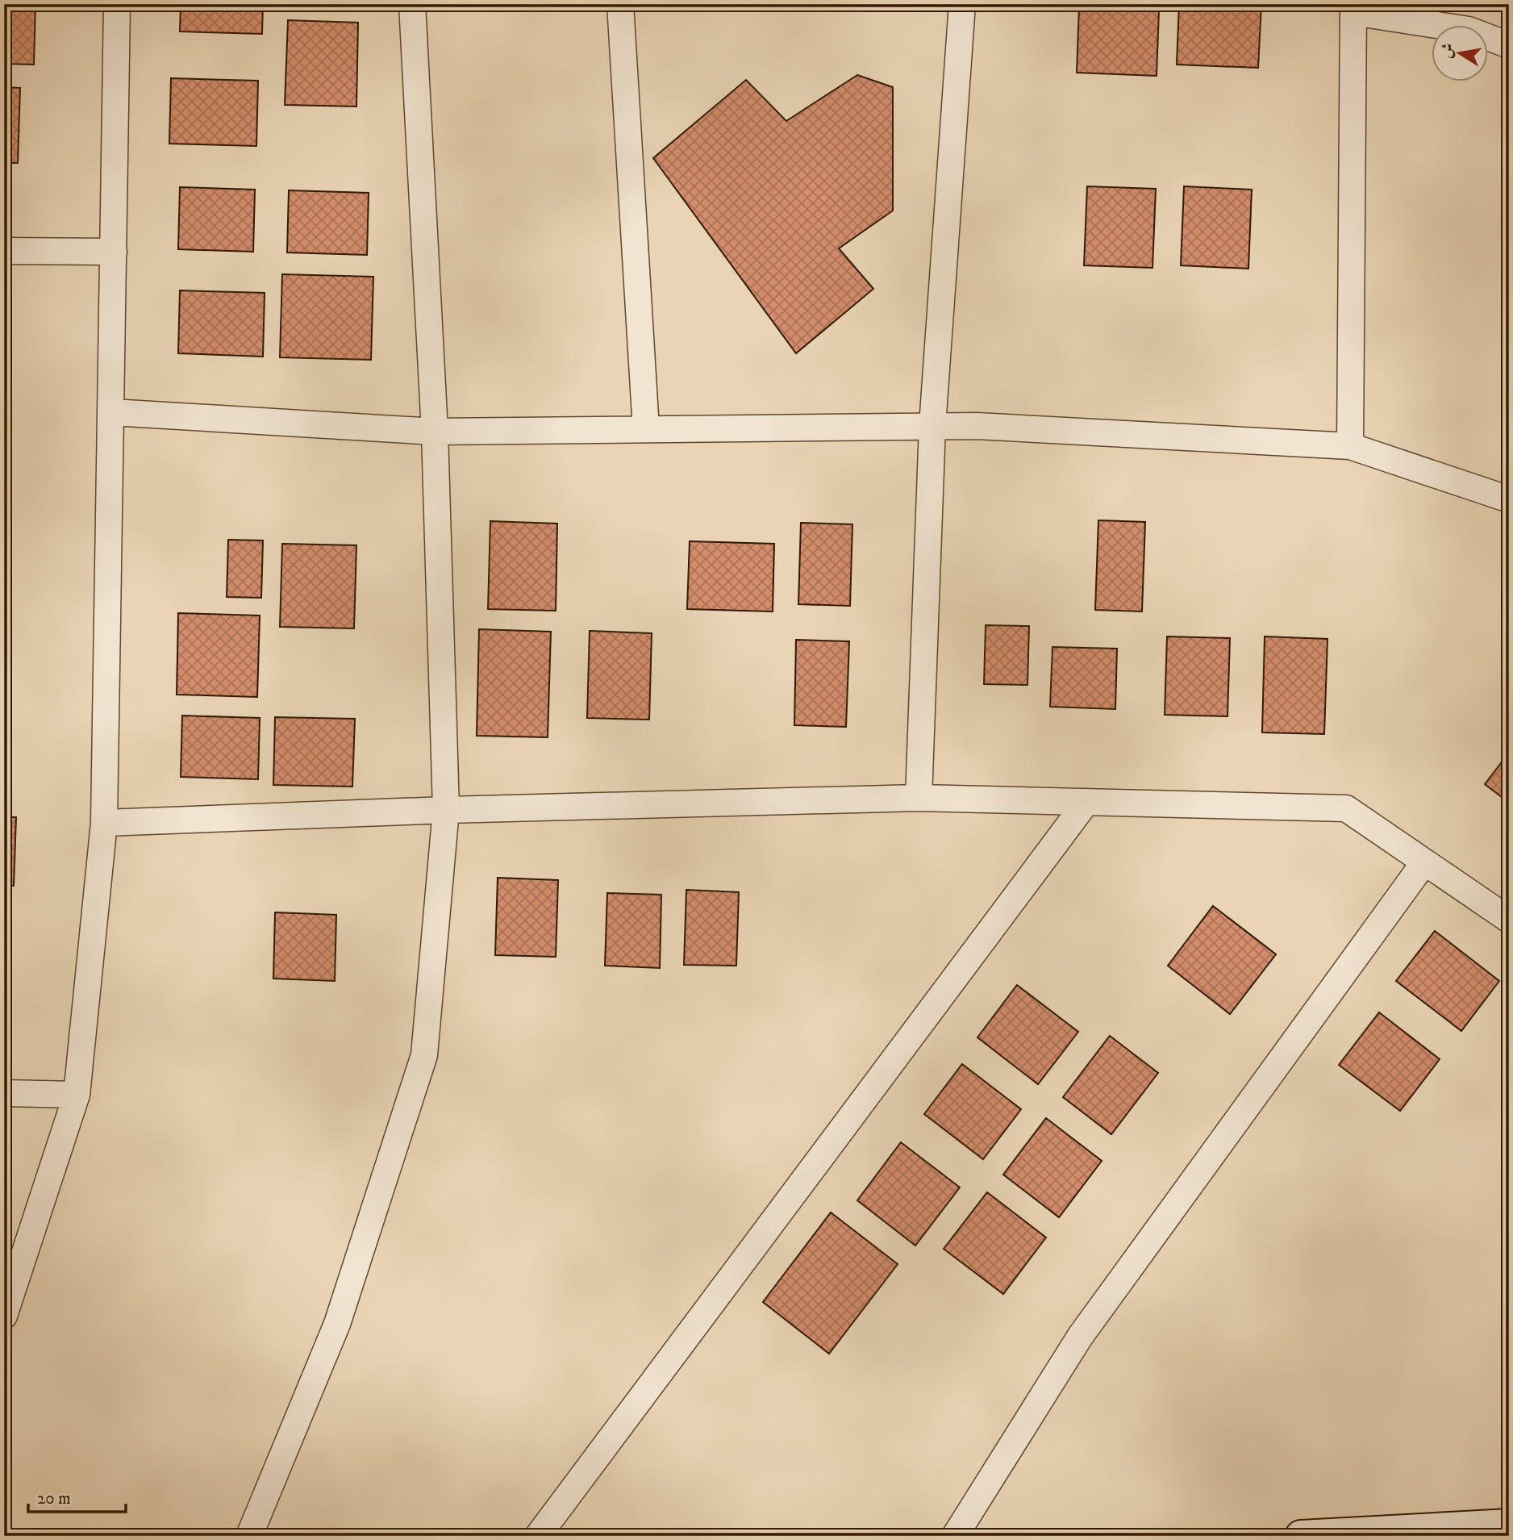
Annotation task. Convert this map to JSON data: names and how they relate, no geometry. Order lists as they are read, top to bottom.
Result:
{
  "scale_bar": "20 m",
  "north": "left"
}
